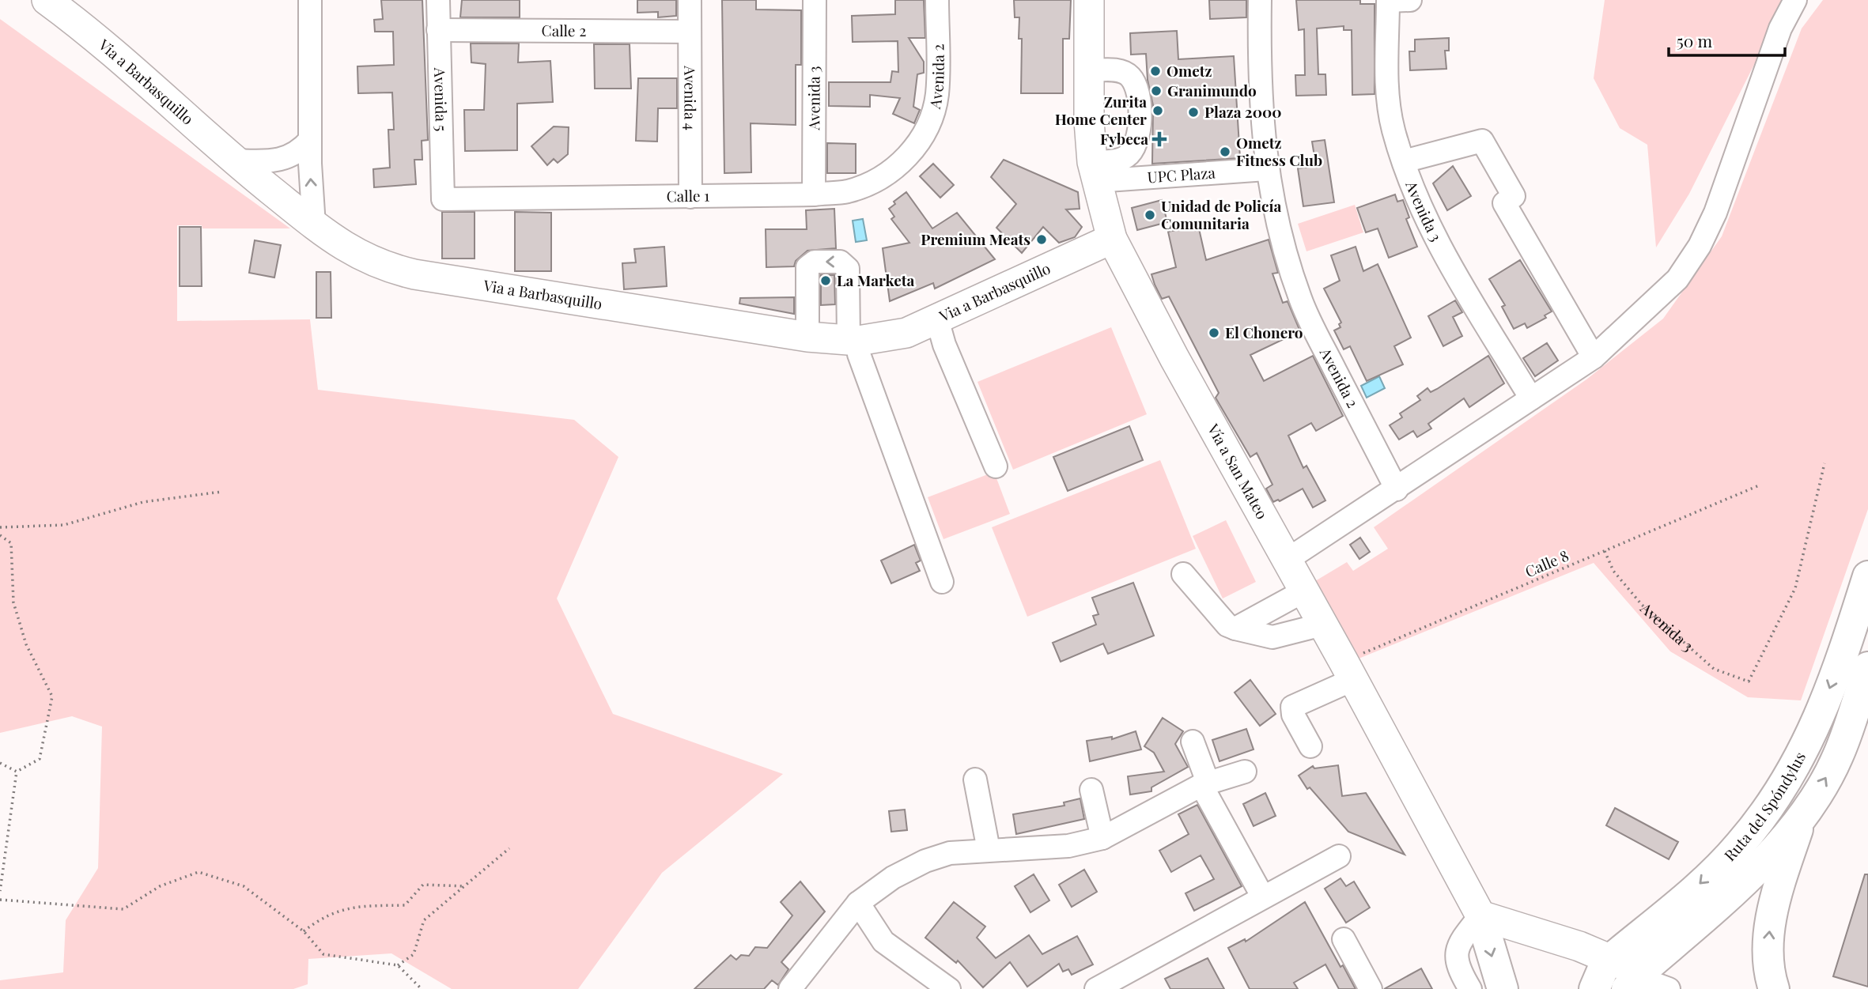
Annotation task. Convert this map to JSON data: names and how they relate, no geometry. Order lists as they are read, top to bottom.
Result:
{
  "streets": {
    "highway": ["Ruta del Spóndylus"],
    "main road": ["Via a Barbasquillo", "Vía a San Mateo"],
    "street": [
      "Calle 2",
      "Avenida 2",
      "Avenida 3",
      "Avenida 4",
      "Avenida 5",
      "UPC Plaza",
      "Calle 1"
    ],
    "path": ["Calle 8"]
  },
  "crossings": [
    ["Calle 2", "Avenida 4"],
    ["Calle 2", "Avenida 5"],
    ["Avenida 2", "UPC Plaza"],
    ["Avenida 2", "Calle 1"],
    ["Via a Barbasquillo", "Vía a San Mateo"],
    ["Avenida 3", "Calle 1"],
    ["Avenida 3", "Calle 8"],
    ["Avenida 4", "Calle 1"],
    ["Avenida 5", "Calle 1"],
    ["UPC Plaza", "Vía a San Mateo"],
    ["Vía a San Mateo", "Calle 8"]
  ],
  "places": {
    "other": [
      "Ometz",
      "Granimundo",
      "Zurita Home Center",
      "Plaza 2000",
      "Ometz Fitness Club",
      "Unidad de Policía Comunitaria",
      "Premium Meats",
      "La Marketa",
      "El Chonero"
    ],
    "health": ["Fybeca"]
  },
  "scale_bar": "50 m"
}
